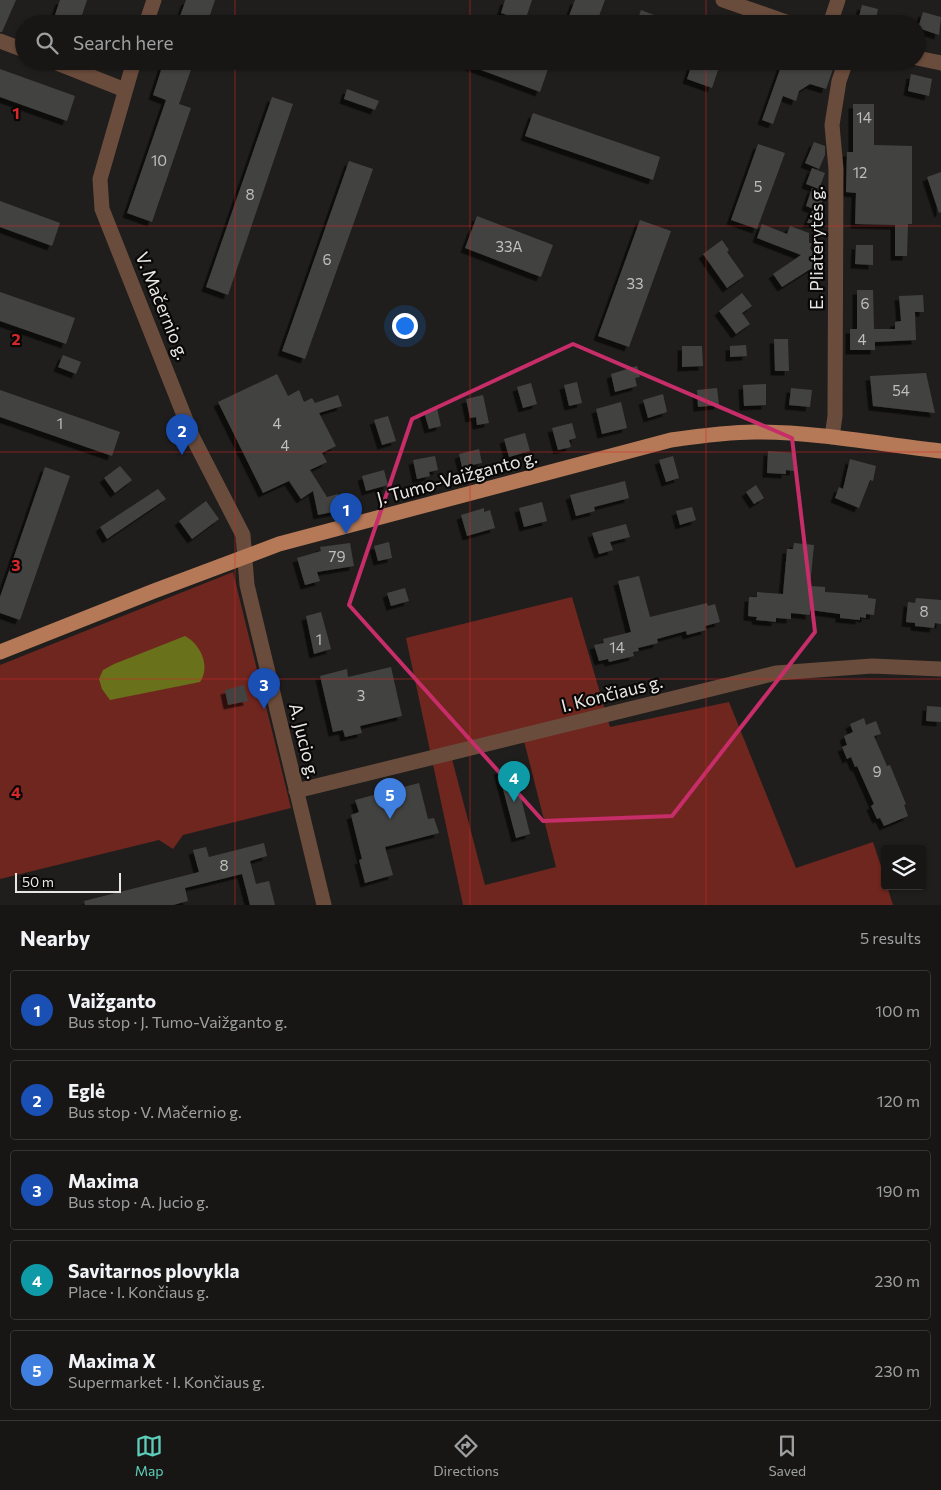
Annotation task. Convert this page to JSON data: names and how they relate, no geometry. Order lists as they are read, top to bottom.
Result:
{
  "streets": {
    "main road": ["J. Tumo-Vaižganto g."],
    "street": [
      "E. Pliaterytės g.",
      "V. Mačernio g.",
      "I. Končiaus g.",
      "A. Jucio g."
    ]
  },
  "crossings": [
    ["E. Pliaterytės g.", "J. Tumo-Vaižganto g."],
    ["V. Mačernio g.", "J. Tumo-Vaižganto g."],
    ["V. Mačernio g.", "A. Jucio g."],
    ["J. Tumo-Vaižganto g.", "A. Jucio g."],
    ["I. Končiaus g.", "A. Jucio g."]
  ],
  "house_numbers": [
    "14",
    "10",
    "12",
    "5",
    "8",
    "33A",
    "6",
    "33",
    "6",
    "4",
    "54",
    "1",
    "4",
    "4",
    "79",
    "8",
    "1",
    "14",
    "3",
    "9",
    "8"
  ],
  "scale_bar": "50 m",
  "page": {
    "search": "Search here",
    "pins": [
      "2",
      "1",
      "3",
      "4",
      "5"
    ],
    "scale": "50 m",
    "heading": ["Nearby", "5 results"],
    "list": [
      {
        "mark": "1",
        "name": "Vaižganto",
        "note": "Bus stop · J. Tumo-Vaižganto g.",
        "value": "100 m"
      },
      {
        "mark": "2",
        "name": "Eglė",
        "note": "Bus stop · V. Mačernio g.",
        "value": "120 m"
      },
      {
        "mark": "3",
        "name": "Maxima",
        "note": "Bus stop · A. Jucio g.",
        "value": "190 m"
      },
      {
        "mark": "4",
        "name": "Savitarnos plovykla",
        "note": "Place · I. Končiaus g.",
        "value": "230 m"
      },
      {
        "mark": "5",
        "name": "Maxima X",
        "note": "Supermarket · I. Končiaus g.",
        "value": "230 m"
      }
    ],
    "nav": ["Map", "Directions", "Saved"]
  },
  "grid": {
    "rows": [
      "1",
      "2",
      "3",
      "4"
    ]
  }
}
